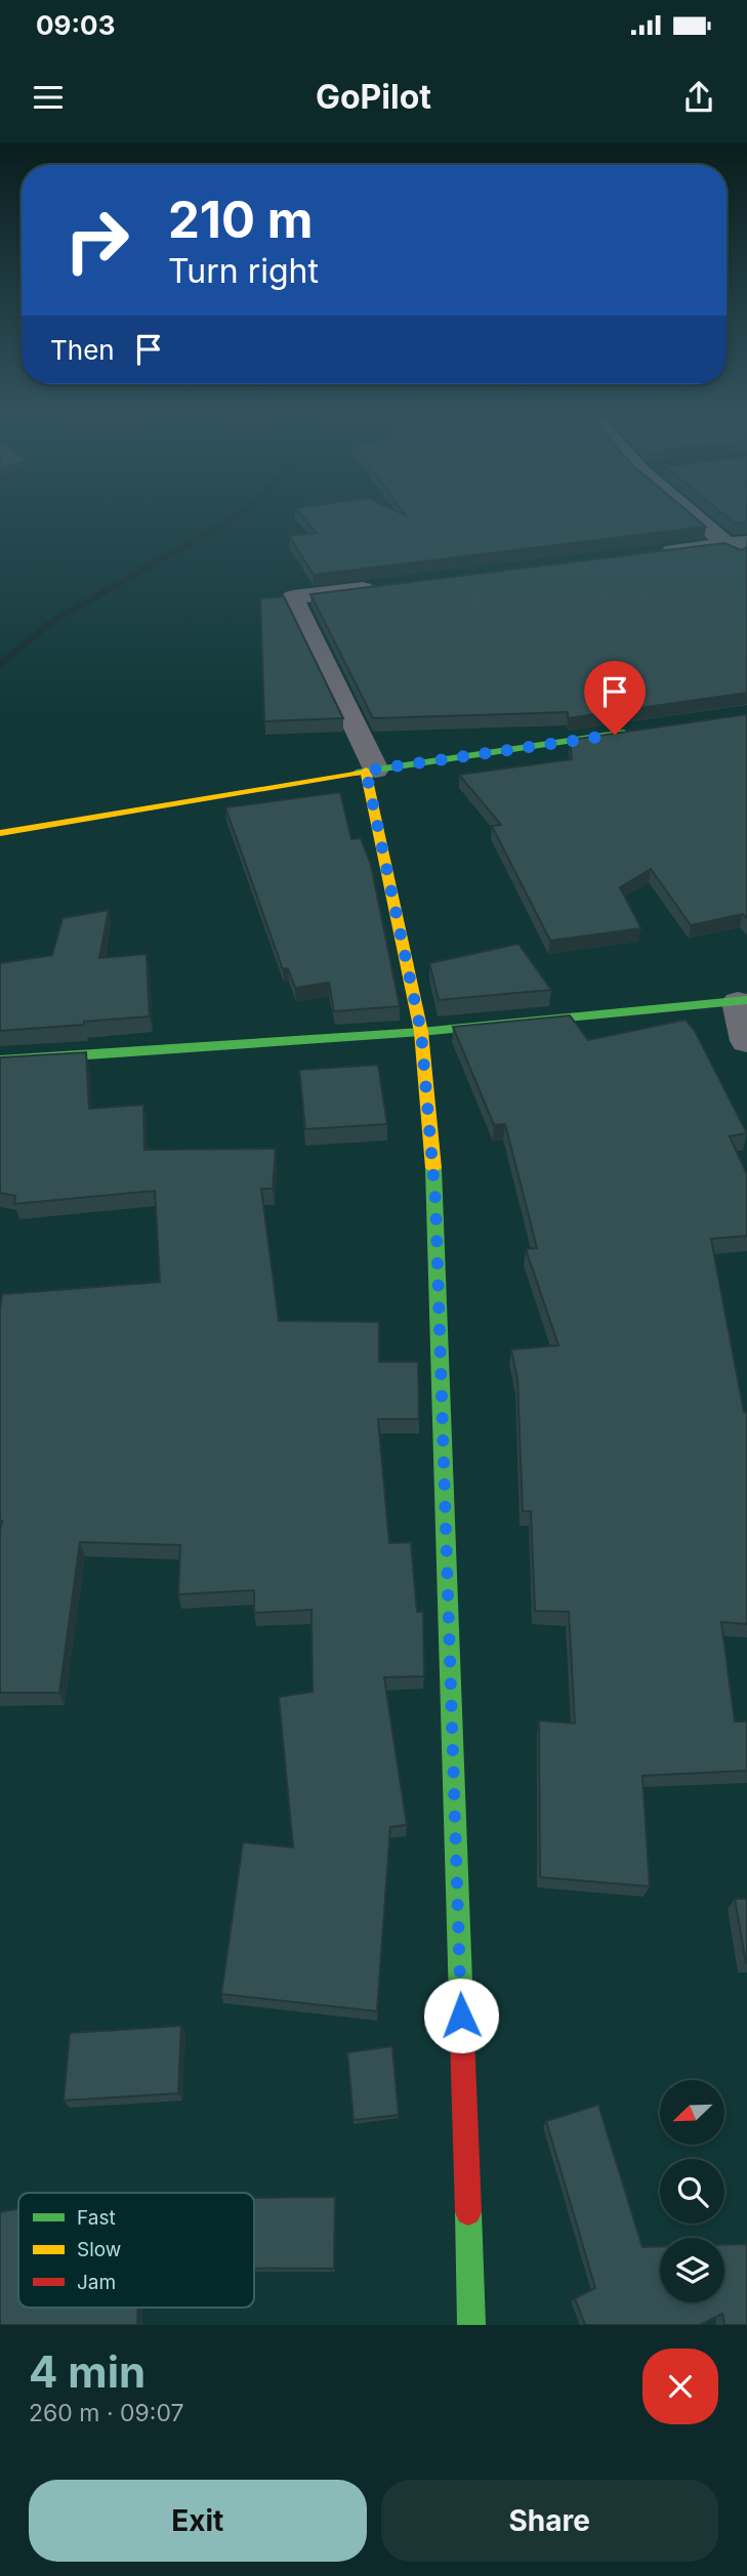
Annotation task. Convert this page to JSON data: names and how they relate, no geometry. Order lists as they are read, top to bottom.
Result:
{
  "legend": ["Fast", "Slow", "Jam"],
  "north": "bottom left",
  "page": {
    "status": "09:03",
    "header": "GoPilot",
    "turn": ["210 m", "Turn right"],
    "then": "Then",
    "heading": ["4 min", "260 m · 09:07"],
    "buttons": ["Exit", "Share"]
  }
}
